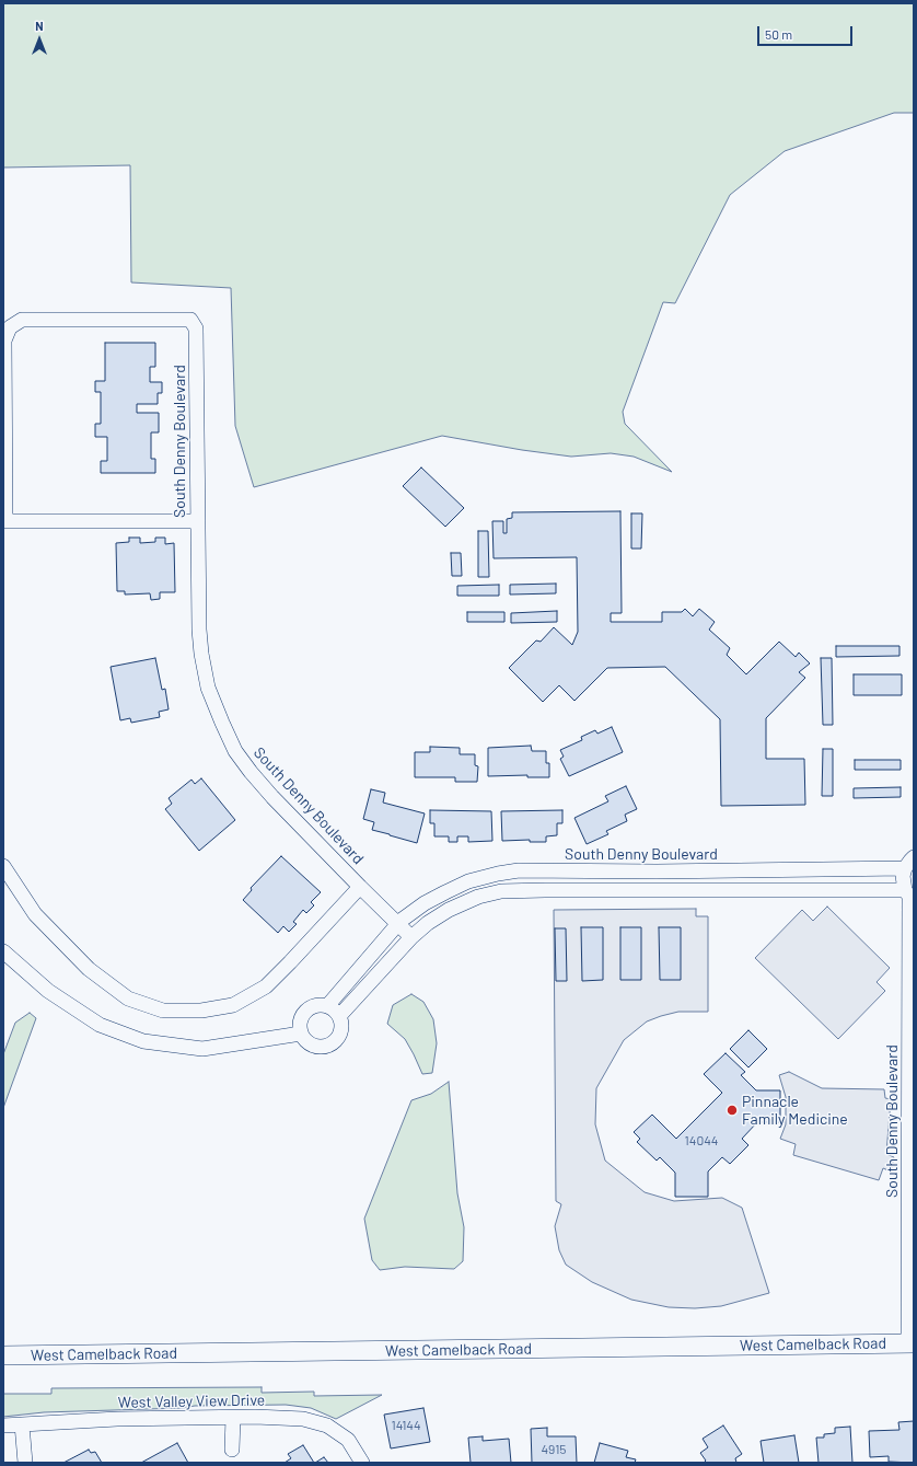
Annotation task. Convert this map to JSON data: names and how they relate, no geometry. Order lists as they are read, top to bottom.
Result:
{
  "streets": {
    "main road": ["West Camelback Road"],
    "street": ["South Denny Boulevard", "West Valley View Drive"]
  },
  "crossings": [
    ["South Denny Boulevard", "West Camelback Road"]
  ],
  "places": ["Pinnacle Family Medicine"],
  "house_numbers": ["14044", "14144", "4915"],
  "scale_bar": "50 m",
  "north": "top"
}
